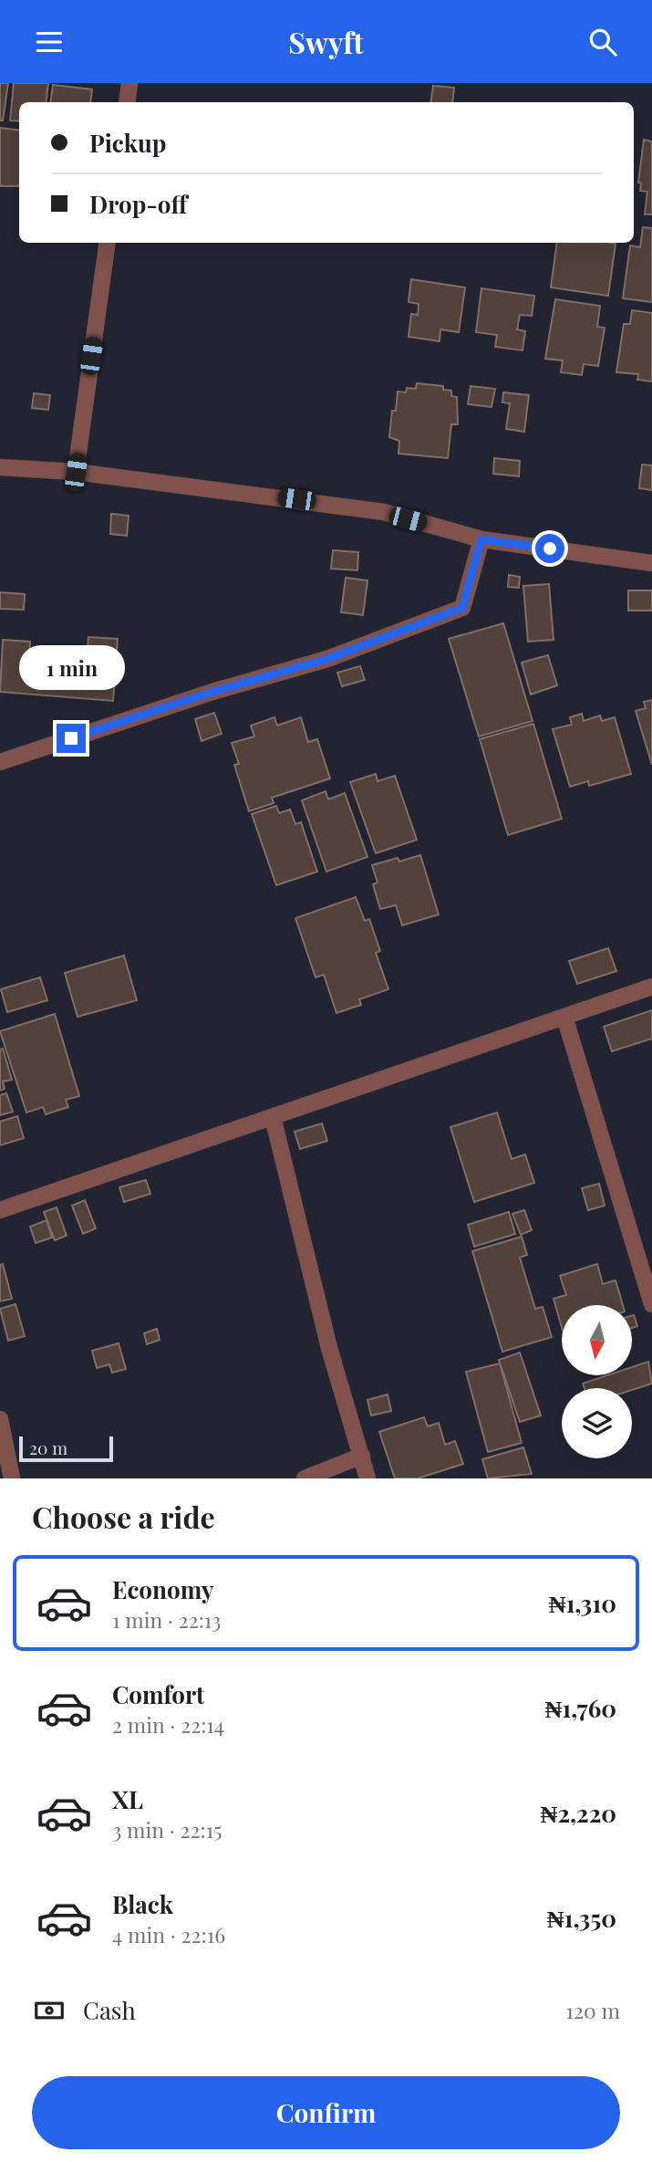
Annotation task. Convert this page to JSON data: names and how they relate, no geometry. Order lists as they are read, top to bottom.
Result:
{
  "scale_bar": "20 m",
  "north": "bottom",
  "page": {
    "header": "Swyft",
    "banner": ["Pickup", "Drop-off"],
    "bubble": "1 min",
    "scale": "20 m",
    "heading": "Choose a ride",
    "list": [
      {
        "name": "Economy",
        "note": "1 min · 22:13",
        "value": "₦1,310"
      },
      {
        "name": "Comfort",
        "note": "2 min · 22:14",
        "value": "₦1,760"
      },
      {
        "name": "XL",
        "note": "3 min · 22:15",
        "value": "₦2,220"
      },
      {
        "name": "Black",
        "note": "4 min · 22:16",
        "value": "₦1,350"
      }
    ],
    "pay": ["Cash", "120 m"],
    "buttons": "Confirm"
  }
}
